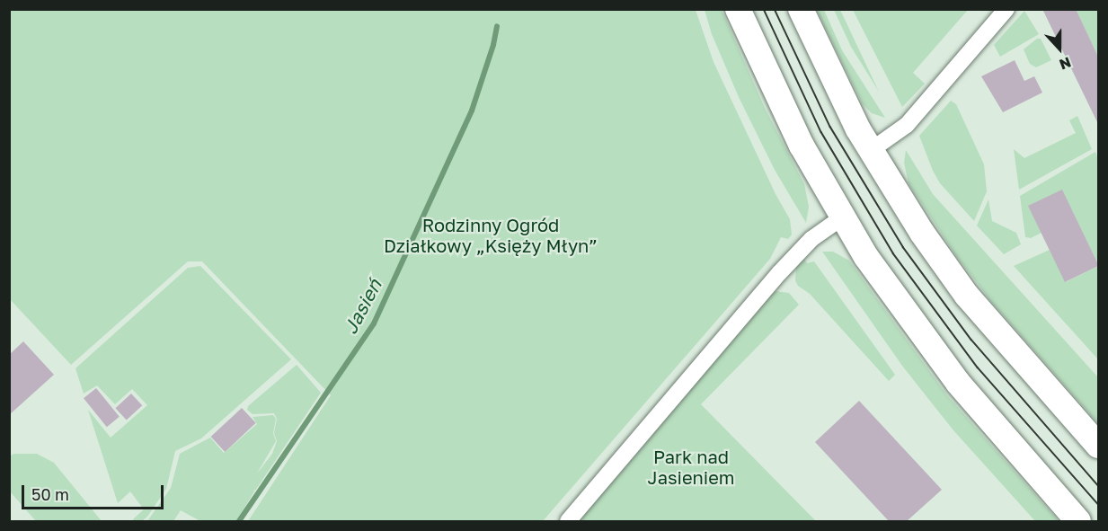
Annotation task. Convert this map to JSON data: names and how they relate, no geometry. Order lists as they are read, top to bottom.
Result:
{
  "water": ["Jasień"],
  "parks": ["Rodzinny Ogród Działkowy „Księży Młyn”", "Park nad Jasieniem"],
  "scale_bar": "50 m",
  "north": "bottom"
}
